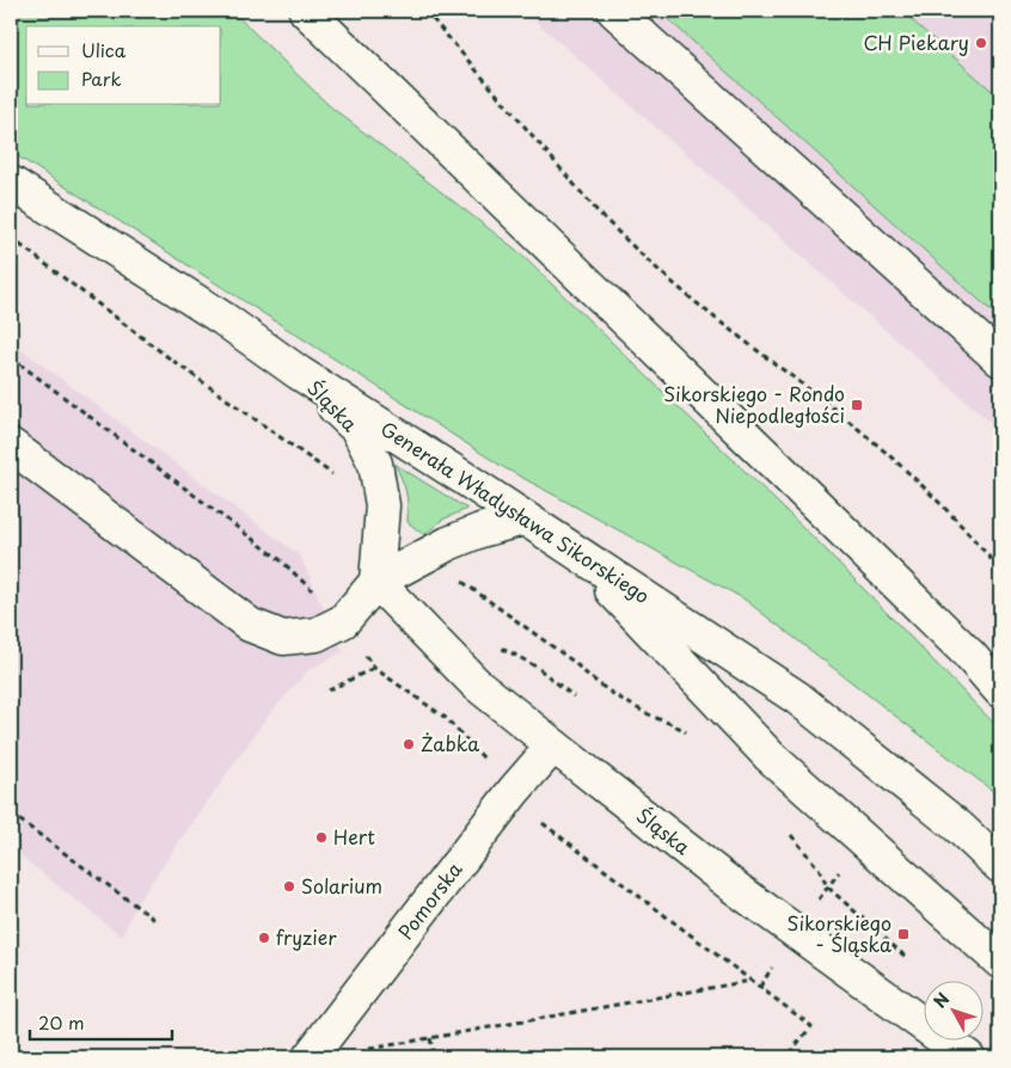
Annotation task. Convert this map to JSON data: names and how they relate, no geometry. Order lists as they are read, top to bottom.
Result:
{
  "streets": {
    "street": ["Śląska", "Generała Władysława Sikorskiego", "Pomorska"]
  },
  "crossings": [
    ["Śląska", "Generała Władysława Sikorskiego"],
    ["Śląska", "Pomorska"]
  ],
  "places": {
    "other": [
      "CH Piekary",
      "Żabka",
      "Hert",
      "Solarium",
      "fryzier"
    ],
    "transit": ["Sikorskiego - Rondo Niepodległości", "Sikorskiego - Śląska"]
  },
  "legend": ["Ulica", "Park"],
  "scale_bar": "20 m",
  "north": "top left"
}
